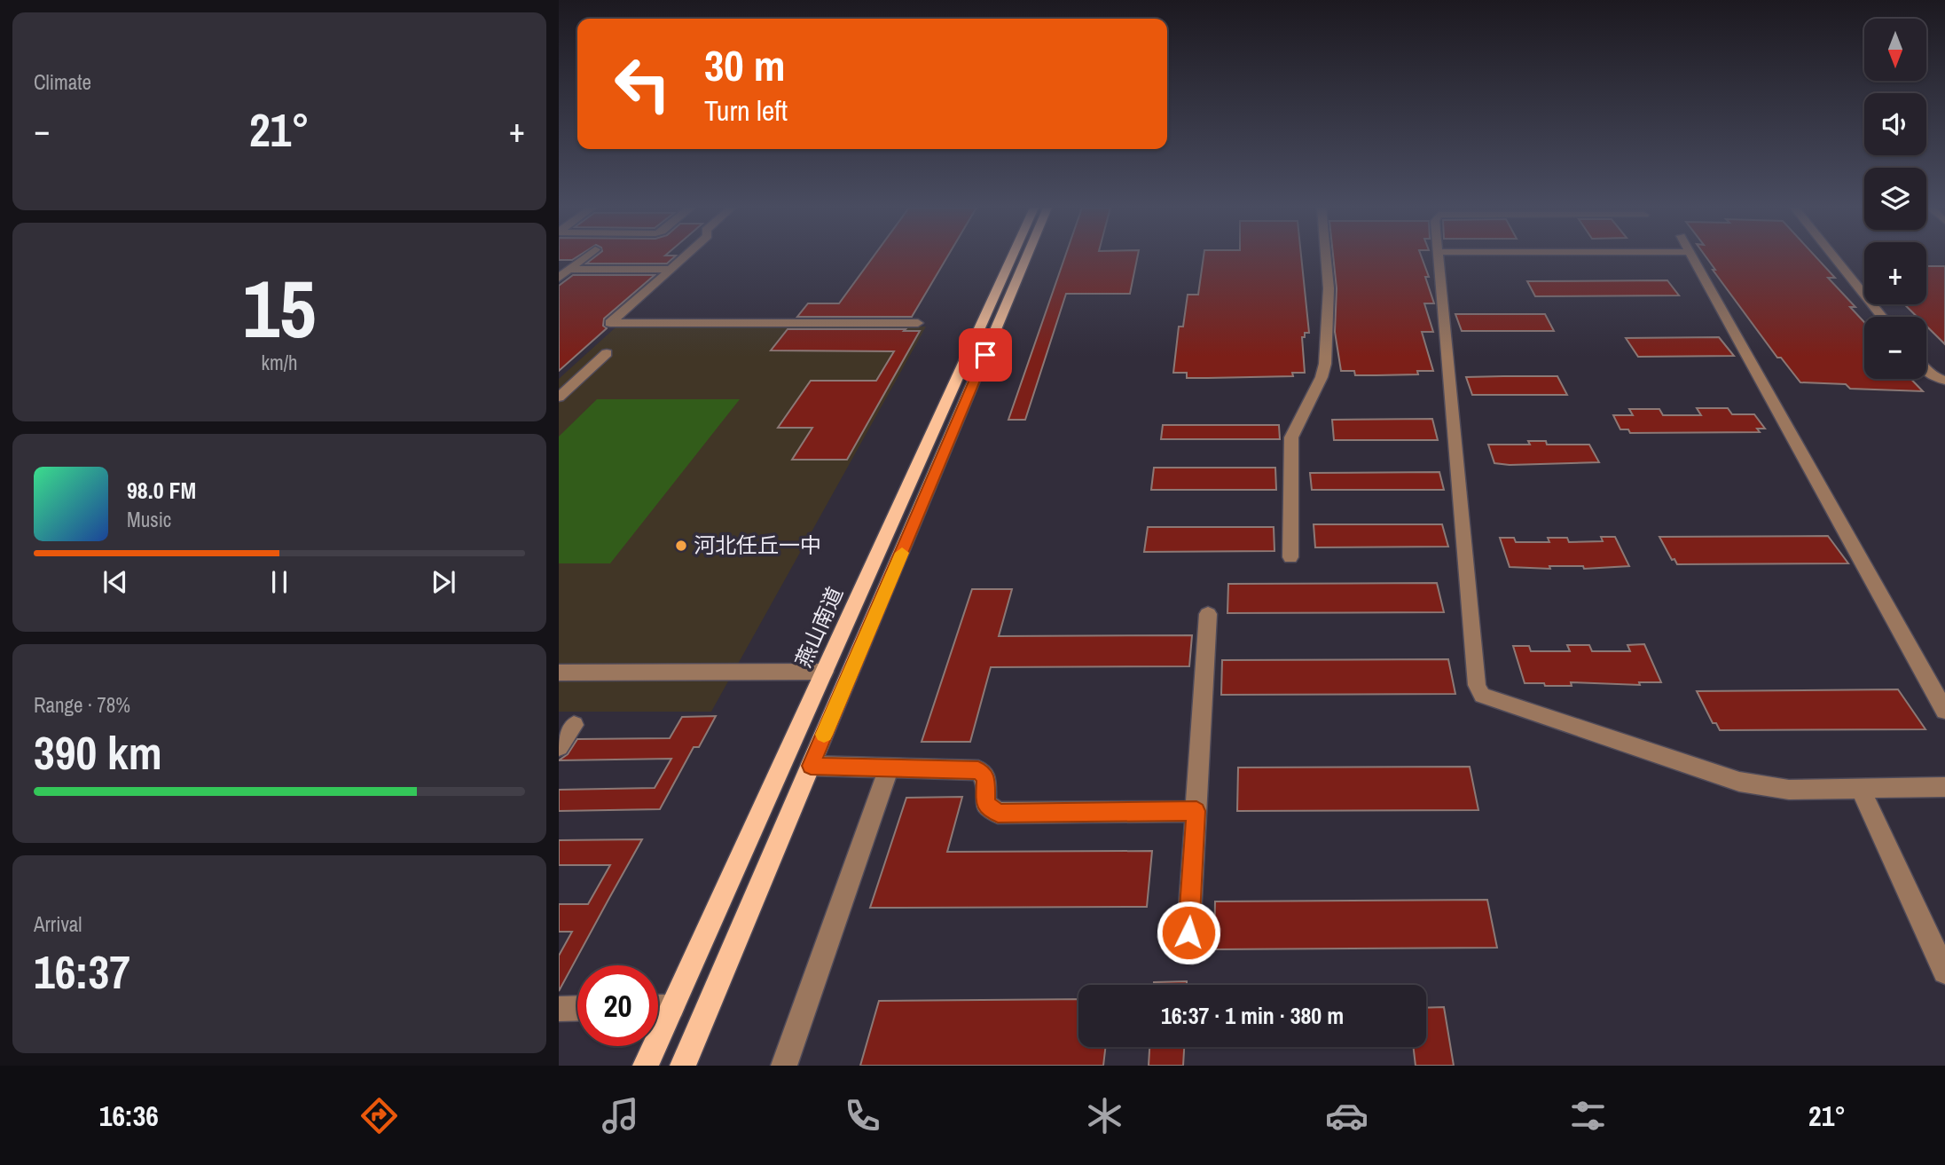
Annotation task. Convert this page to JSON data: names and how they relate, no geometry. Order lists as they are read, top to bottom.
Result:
{
  "streets": {
    "main road": ["燕山南道"]
  },
  "places": ["河北任丘一中"],
  "north": "bottom",
  "page": {
    "tile": [
      "Climate",
      ["15", "km/h"],
      ["Range · 78%", "390 km"],
      ["Arrival", "16:37"]
    ],
    "map_buttons": ["+", "−"],
    "turn": ["30 m", "Turn left"],
    "heat": ["−", "21°", "+"],
    "song": ["98.0 FM", "Music"],
    "limit": "20",
    "trip": "16:37 · 1 min · 380 m",
    "tabs": ["16:36", "21°"]
  }
}
